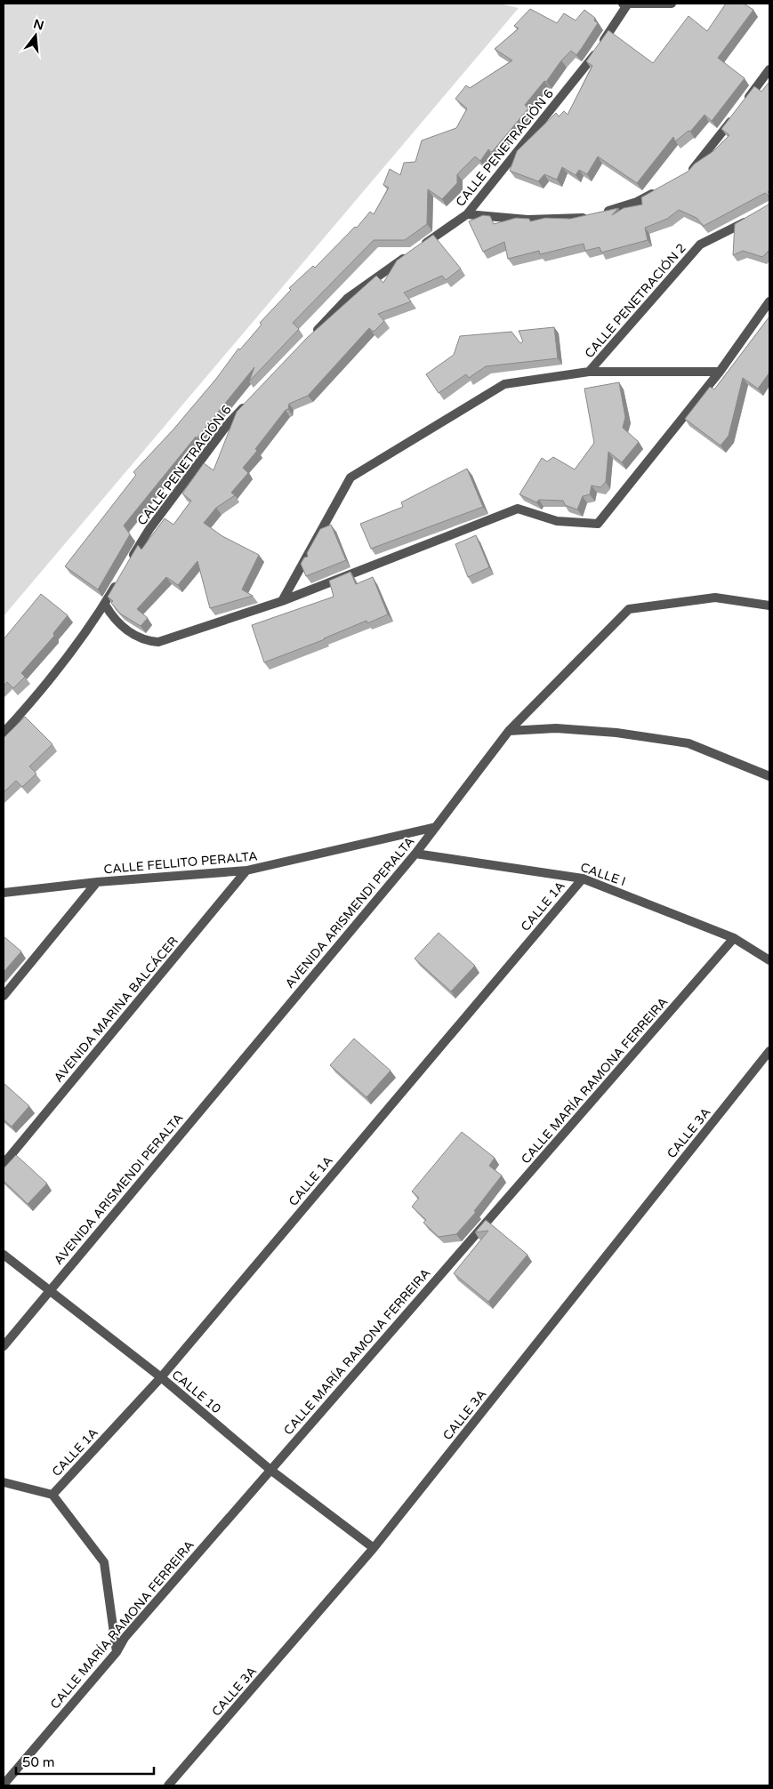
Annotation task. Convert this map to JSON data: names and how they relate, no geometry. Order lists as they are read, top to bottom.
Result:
{
  "streets": {
    "street": [
      "CALLE PENETRACIÓN 6",
      "CALLE PENETRACIÓN 2",
      "CALLE FELLITO PERALTA",
      "CALLE I",
      "CALLE 1A",
      "AVENIDA ARISMENDI PERALTA",
      "AVENIDA MARINA BALCÁCER",
      "CALLE MARÍA RAMONA FERREIRA",
      "CALLE 3A",
      "CALLE 10"
    ]
  },
  "crossings": [
    ["CALLE FELLITO PERALTA", "AVENIDA ARISMENDI PERALTA"],
    ["CALLE FELLITO PERALTA", "AVENIDA MARINA BALCÁCER"],
    ["CALLE I", "CALLE 1A"],
    ["CALLE I", "AVENIDA ARISMENDI PERALTA"],
    ["CALLE I", "CALLE MARÍA RAMONA FERREIRA"],
    ["CALLE 1A", "CALLE 10"],
    ["AVENIDA ARISMENDI PERALTA", "CALLE 10"],
    ["CALLE MARÍA RAMONA FERREIRA", "CALLE 10"],
    ["CALLE 3A", "CALLE 10"]
  ],
  "scale_bar": "50 m",
  "north": "top"
}
